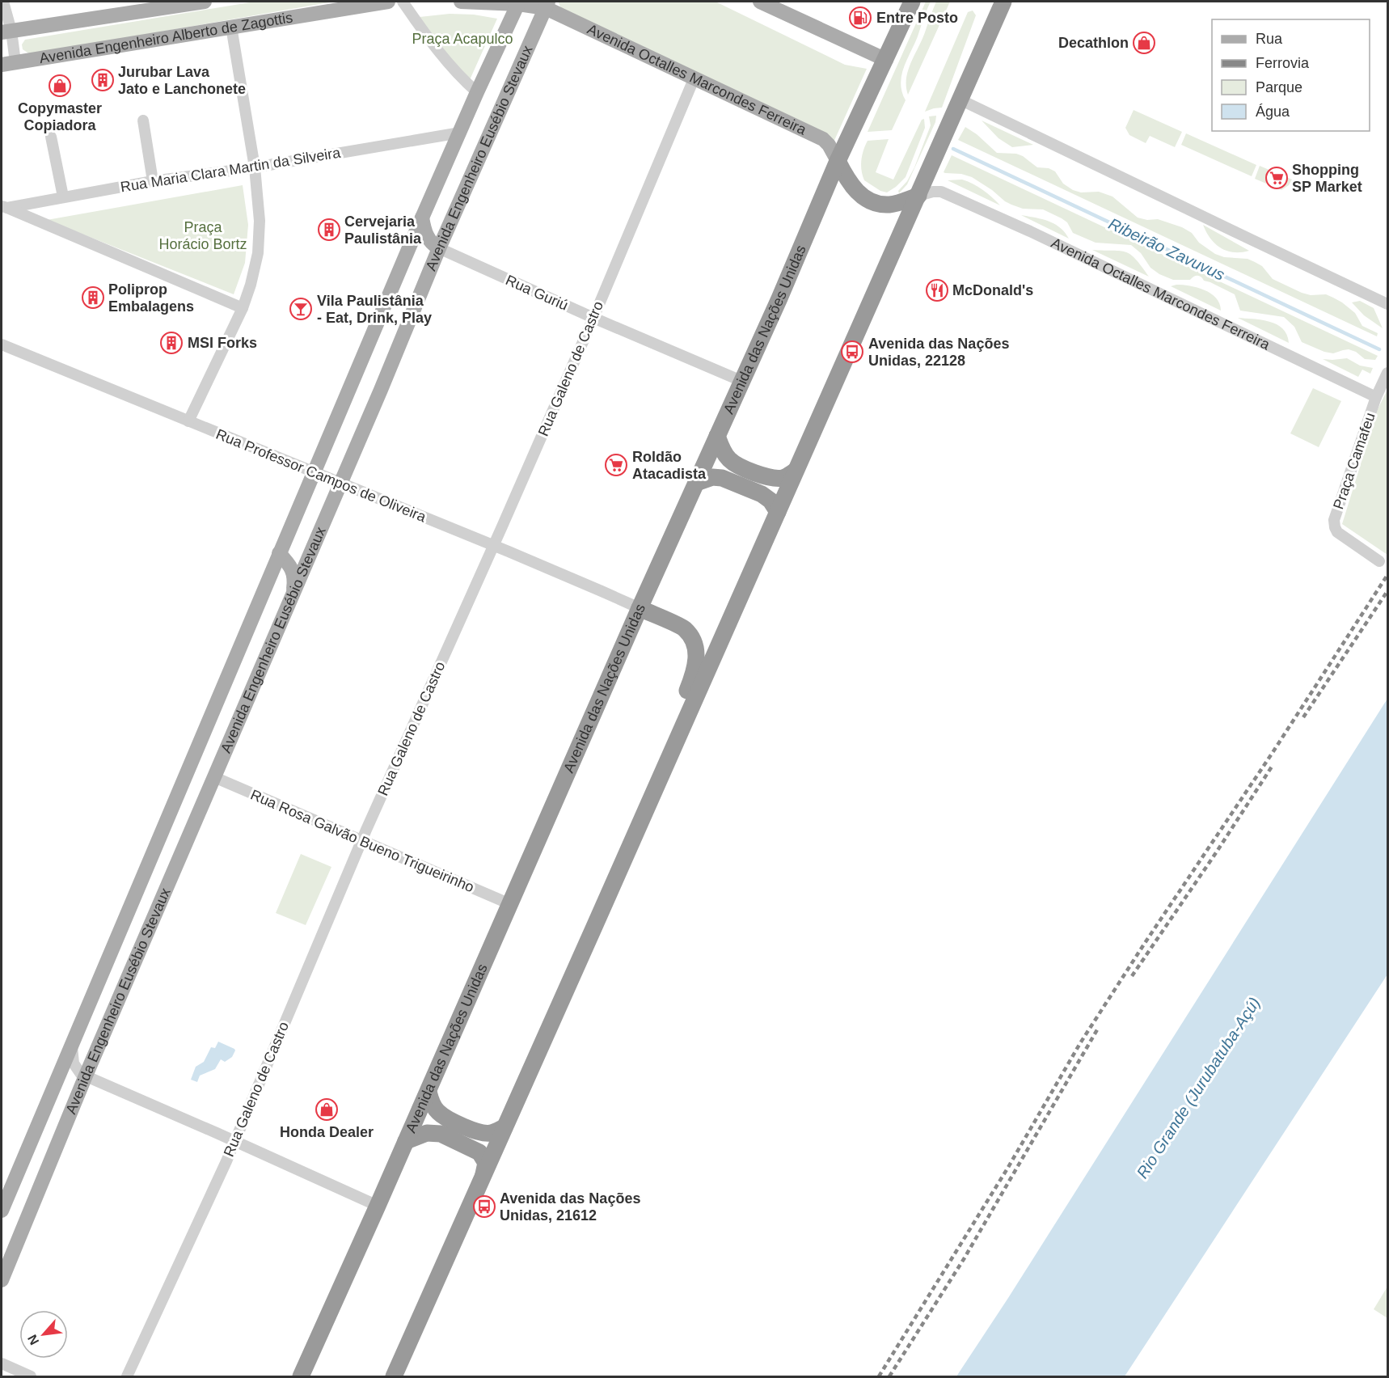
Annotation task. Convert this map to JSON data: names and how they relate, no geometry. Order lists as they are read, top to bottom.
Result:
{
  "streets": {
    "highway": ["Avenida das Nações Unidas"],
    "main road": ["Avenida Engenheiro Alberto de Zagottis", "Avenida Octalles Marcondes Ferreira", "Avenida Engenheiro Eusébio Stevaux"],
    "street": [
      "Rua Maria Clara Martin da Silveira",
      "Rua Guriú",
      "Rua Galeno de Castro",
      "Praça Camafeu",
      "Rua Professor Campos de Oliveira",
      "Rua Rosa Galvão Bueno Trigueirinho"
    ]
  },
  "crossings": [
    ["Avenida Octalles Marcondes Ferreira", "Avenida Engenheiro Eusébio Stevaux"],
    ["Avenida Octalles Marcondes Ferreira", "Avenida das Nações Unidas"],
    ["Avenida Octalles Marcondes Ferreira", "Rua Galeno de Castro"],
    ["Avenida Octalles Marcondes Ferreira", "Praça Camafeu"],
    ["Avenida Engenheiro Eusébio Stevaux", "Rua Maria Clara Martin da Silveira"],
    ["Avenida Engenheiro Eusébio Stevaux", "Rua Guriú"],
    ["Avenida Engenheiro Eusébio Stevaux", "Rua Professor Campos de Oliveira"],
    ["Avenida Engenheiro Eusébio Stevaux", "Rua Rosa Galvão Bueno Trigueirinho"],
    ["Rua Guriú", "Avenida das Nações Unidas"],
    ["Rua Guriú", "Rua Galeno de Castro"],
    ["Avenida das Nações Unidas", "Rua Professor Campos de Oliveira"],
    ["Avenida das Nações Unidas", "Rua Rosa Galvão Bueno Trigueirinho"],
    ["Rua Galeno de Castro", "Rua Professor Campos de Oliveira"],
    ["Rua Galeno de Castro", "Rua Rosa Galvão Bueno Trigueirinho"]
  ],
  "water": ["Ribeirão Zavuvus", "Rio Grande (Jurubatuba-Açú)"],
  "parks": ["Praça Acapulco", "Praça Horácio Bortz"],
  "places": {
    "fuel station": ["Entre Posto"],
    "shop": ["Decathlon", "Copymaster Copiadora", "Honda Dealer"],
    "building": [
      "Jurubar Lava Jato e Lanchonete",
      "Cervejaria Paulistânia",
      "Poliprop Embalagens",
      "MSI Forks"
    ],
    "supermarket": ["Shopping SP Market", "Roldão Atacadista"],
    "restaurant": ["McDonald's"],
    "bar": ["Vila Paulistânia - Eat, Drink, Play"],
    "bus stop": ["Avenida das Nações Unidas, 22128", "Avenida das Nações Unidas, 21612"]
  },
  "legend": [
    "Rua",
    "Ferrovia",
    "Parque",
    "Água"
  ],
  "north": "bottom left"
}
